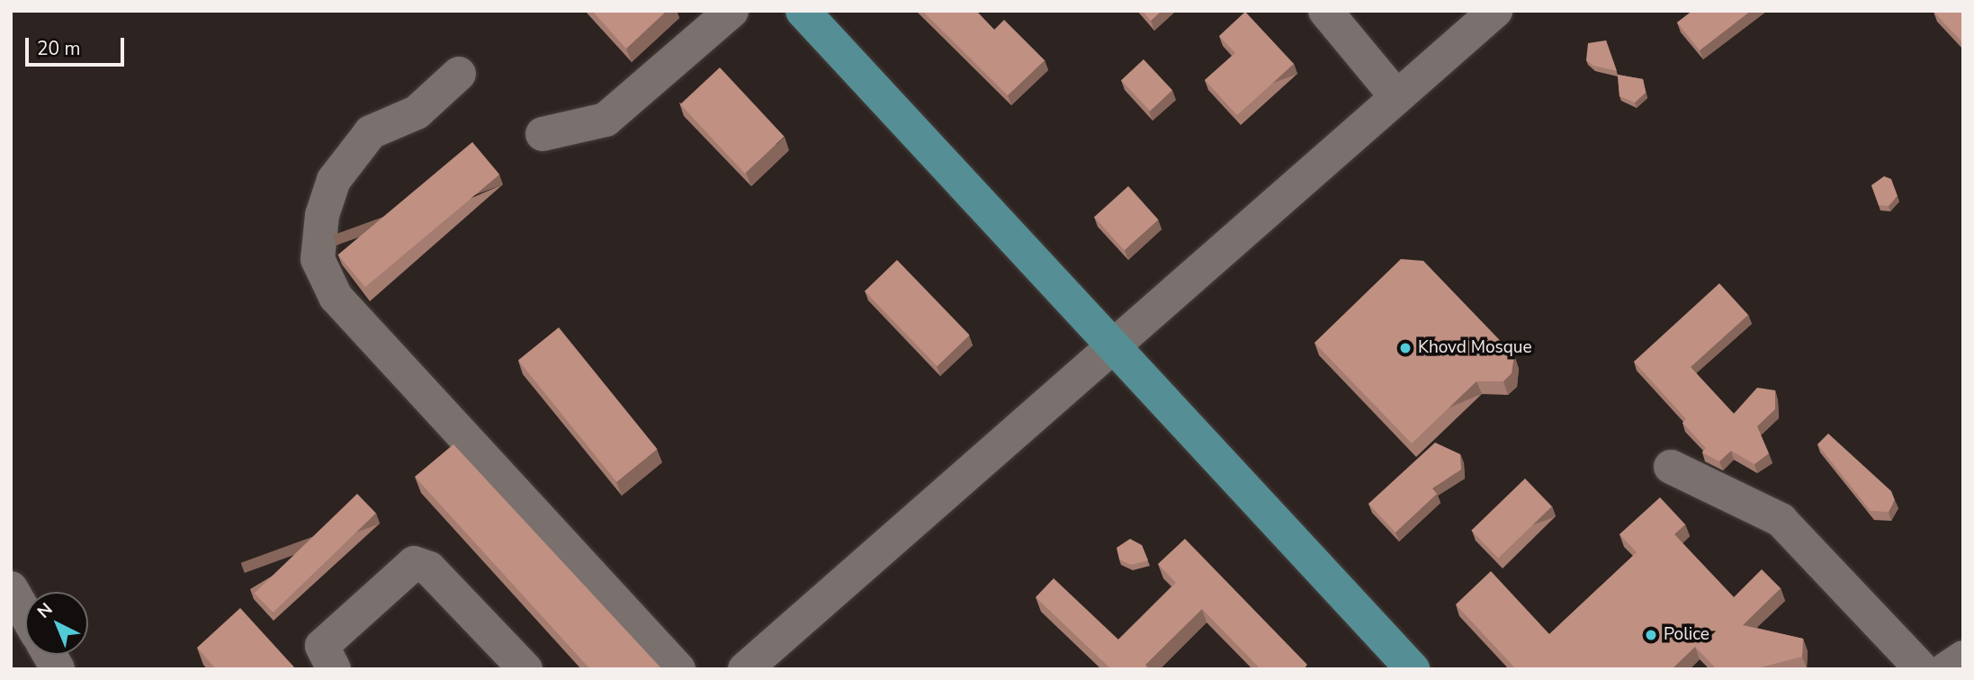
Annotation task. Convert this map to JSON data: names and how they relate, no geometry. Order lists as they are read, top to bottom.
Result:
{
  "places": ["Khovd Mosque", "Police"],
  "scale_bar": "20 m",
  "north": "top left"
}
